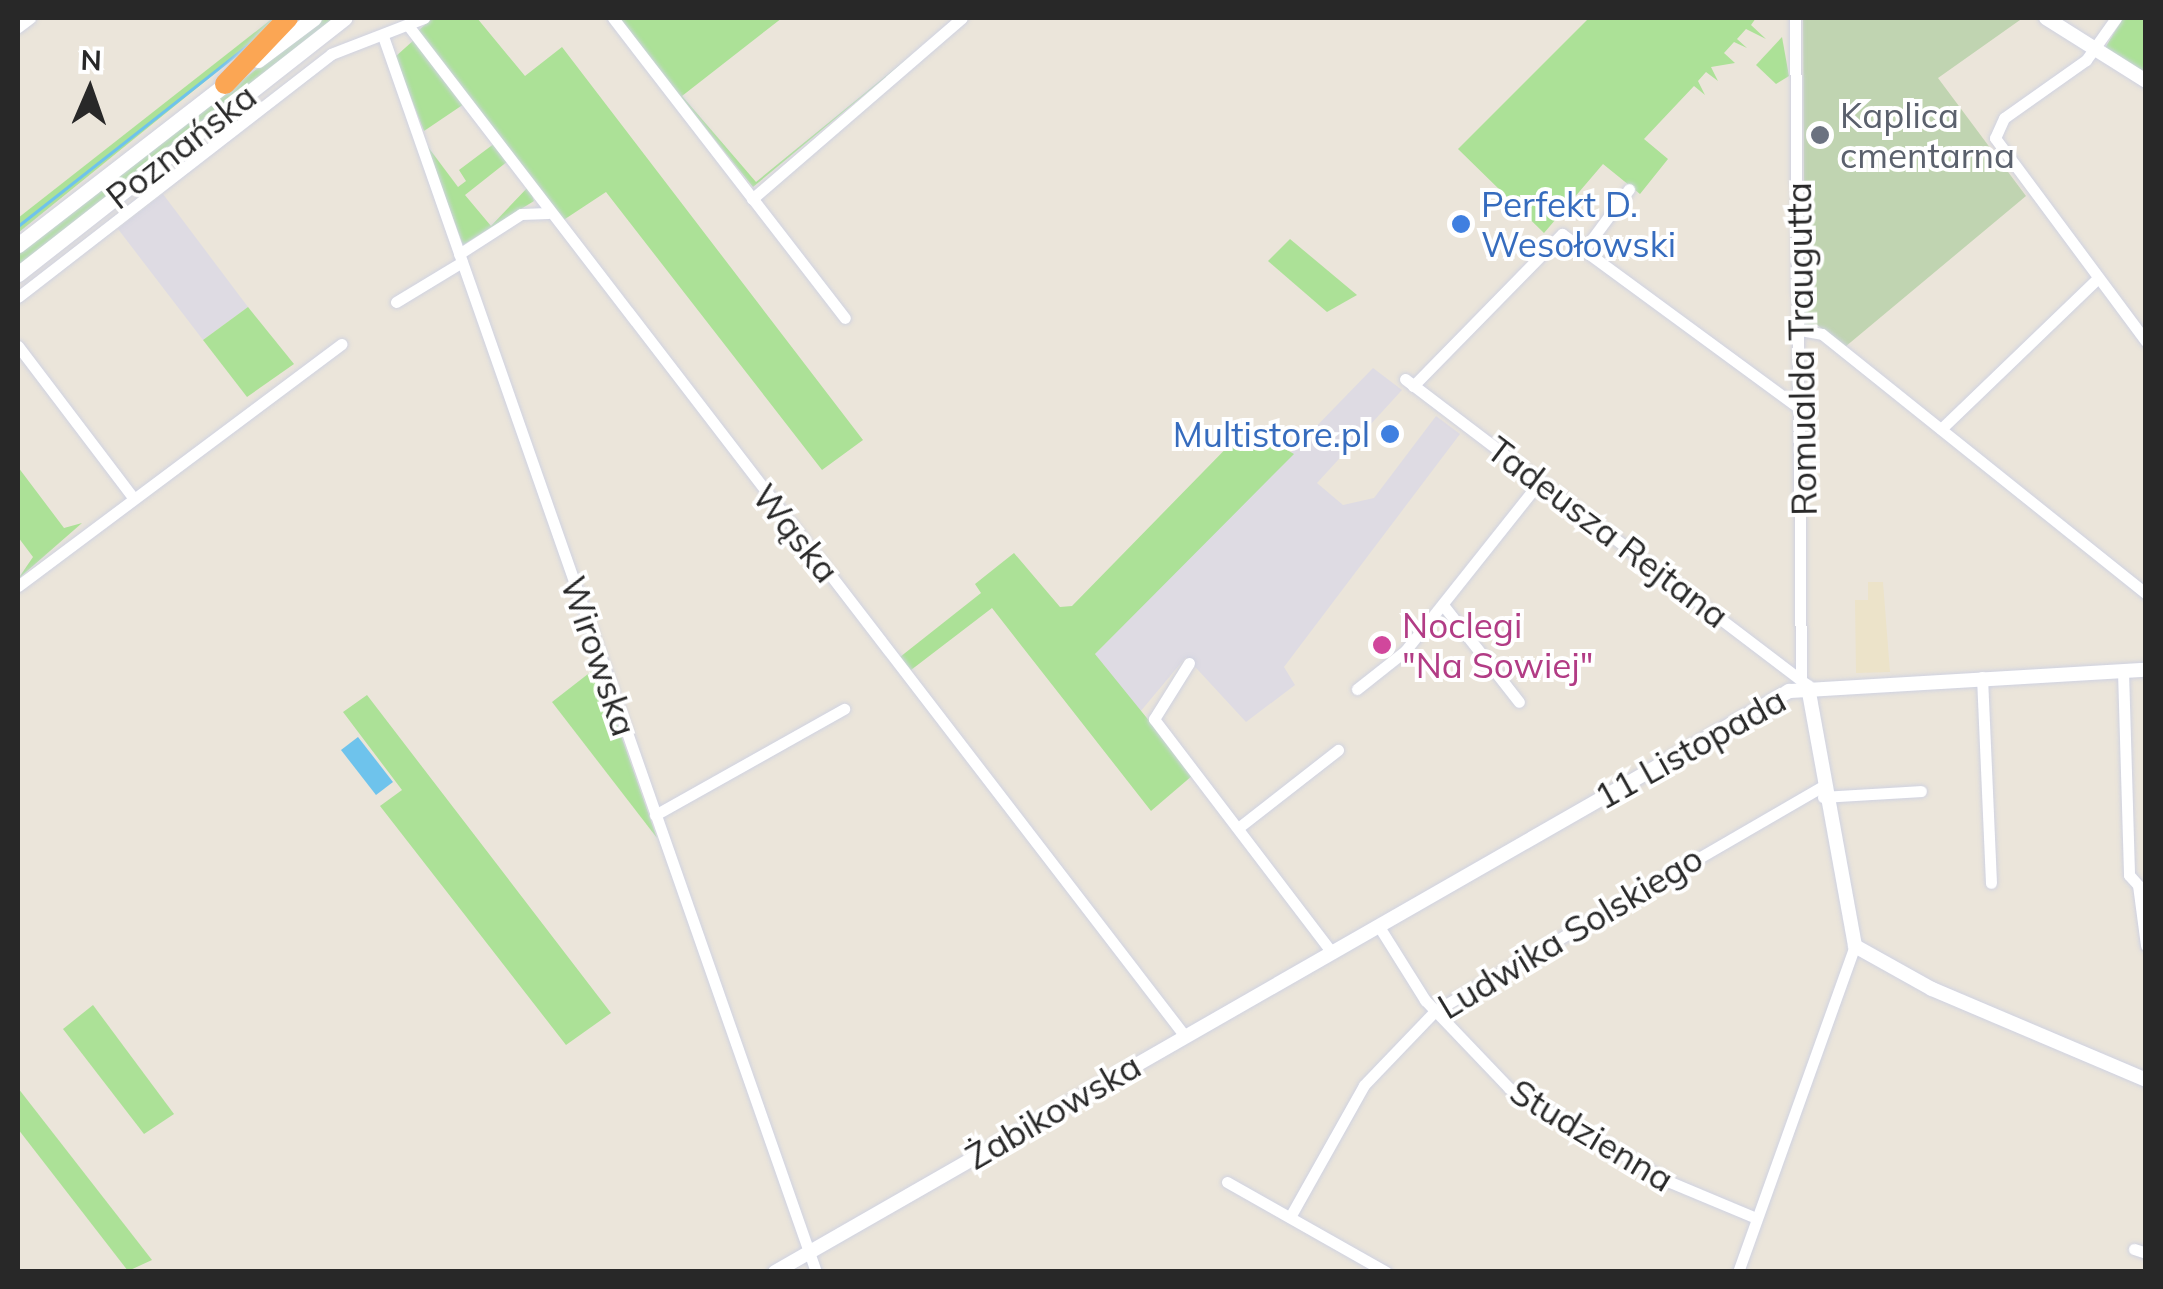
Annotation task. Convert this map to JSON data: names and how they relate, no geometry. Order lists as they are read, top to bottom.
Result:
{
  "streets": {
    "main road": ["Poznańska"],
    "street": [
      "Romualda Traugutta",
      "Tadeusza Rejtana",
      "Wąska",
      "Wirowska",
      "11 Listopada",
      "Ludwika Solskiego",
      "Żabikowska",
      "Studzienna"
    ]
  },
  "crossings": [
    ["Romualda Traugutta", "Tadeusza Rejtana"],
    ["Romualda Traugutta", "11 Listopada"],
    ["Romualda Traugutta", "Ludwika Solskiego"],
    ["Tadeusza Rejtana", "11 Listopada"],
    ["Wąska", "Żabikowska"],
    ["Wirowska", "Żabikowska"],
    ["11 Listopada", "Żabikowska"],
    ["11 Listopada", "Studzienna"],
    ["Ludwika Solskiego", "Studzienna"]
  ],
  "places": [
    "Kaplica cmentarna",
    "Perfekt D. Wesołowski",
    "Multistore.pl",
    "Noclegi \"Na Sowiej\""
  ],
  "north": "top"
}
